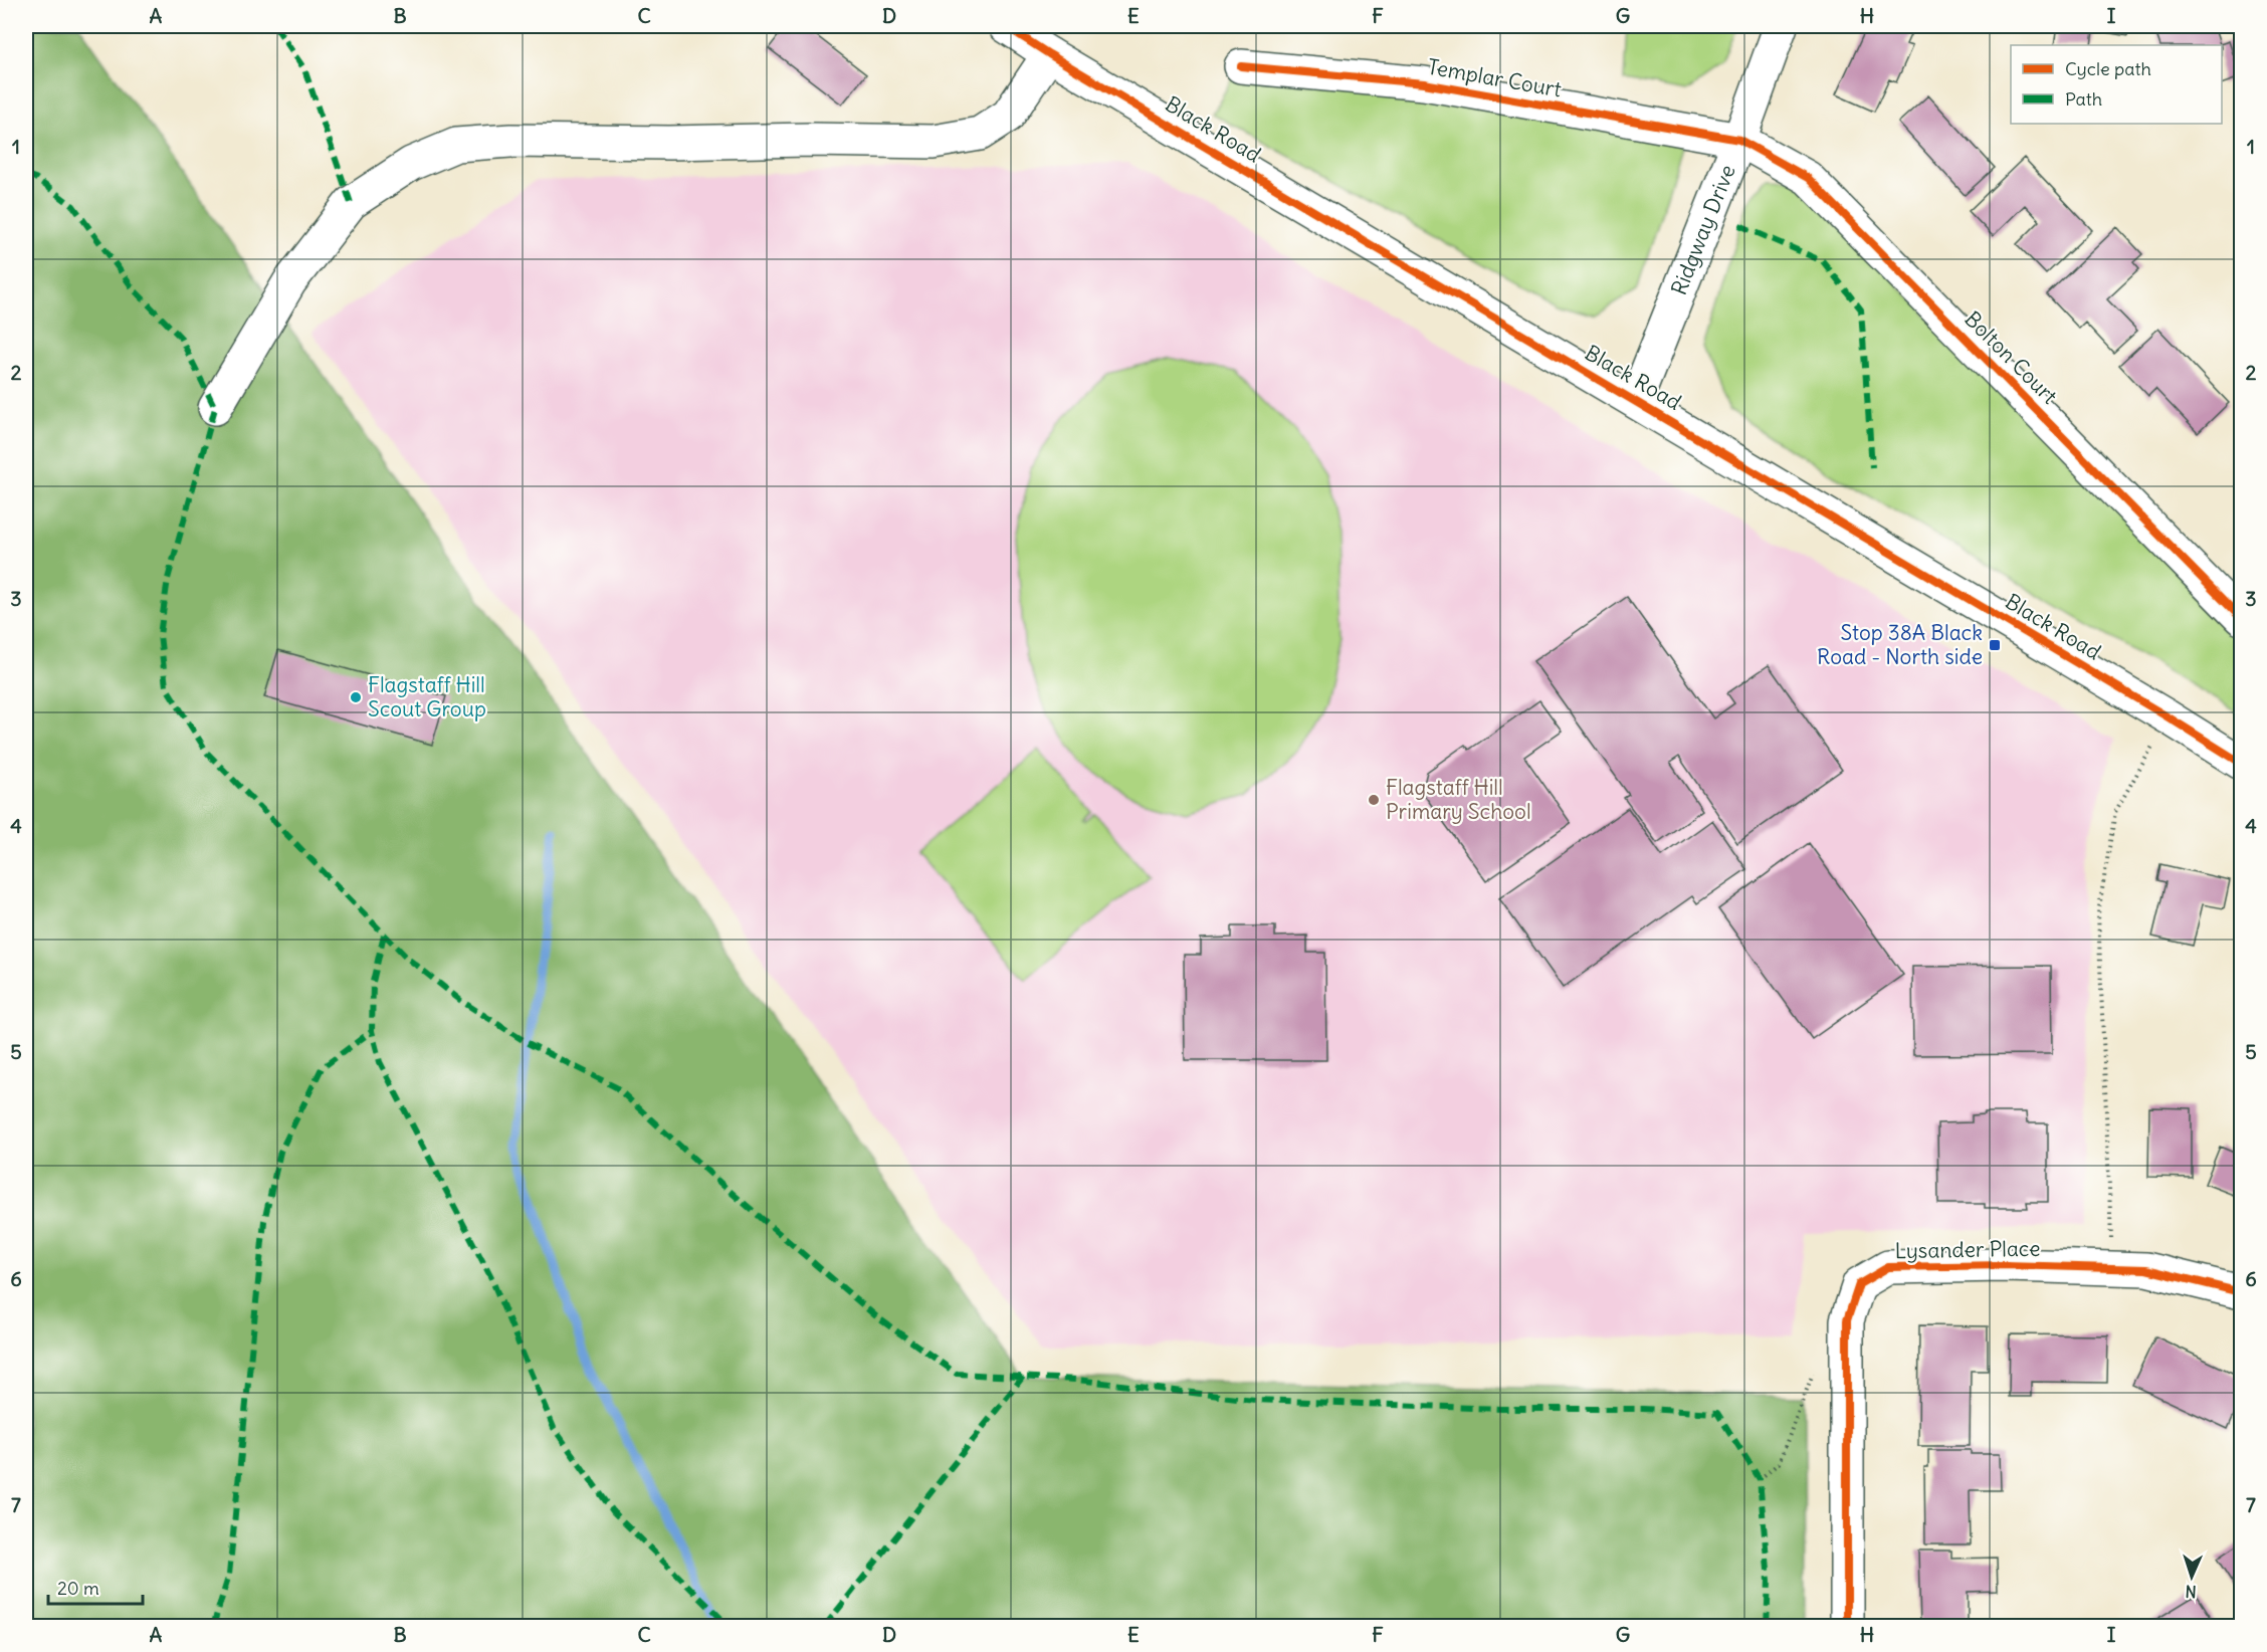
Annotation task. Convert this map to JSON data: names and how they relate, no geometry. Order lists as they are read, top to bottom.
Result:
{
  "streets": {
    "street": [
      "Templar Court",
      "Black Road",
      "Ridgway Drive",
      "Bolton Court",
      "Lysander Place"
    ]
  },
  "crossings": [
    ["Templar Court", "Ridgway Drive"],
    ["Templar Court", "Bolton Court"],
    ["Black Road", "Ridgway Drive"],
    ["Ridgway Drive", "Bolton Court"]
  ],
  "places": {
    "transit": ["Stop 38A Black Road - North side"],
    "other": ["Flagstaff Hill Scout Group", "Flagstaff Hill Primary School"]
  },
  "legend": ["Cycle path", "Path"],
  "scale_bar": "20 m",
  "north": "bottom",
  "grid": {
    "columns": [
      "A",
      "B",
      "C",
      "D",
      "E",
      "F",
      "G",
      "H",
      "I"
    ],
    "rows": [
      "1",
      "2",
      "3",
      "4",
      "5",
      "6",
      "7"
    ]
  }
}
